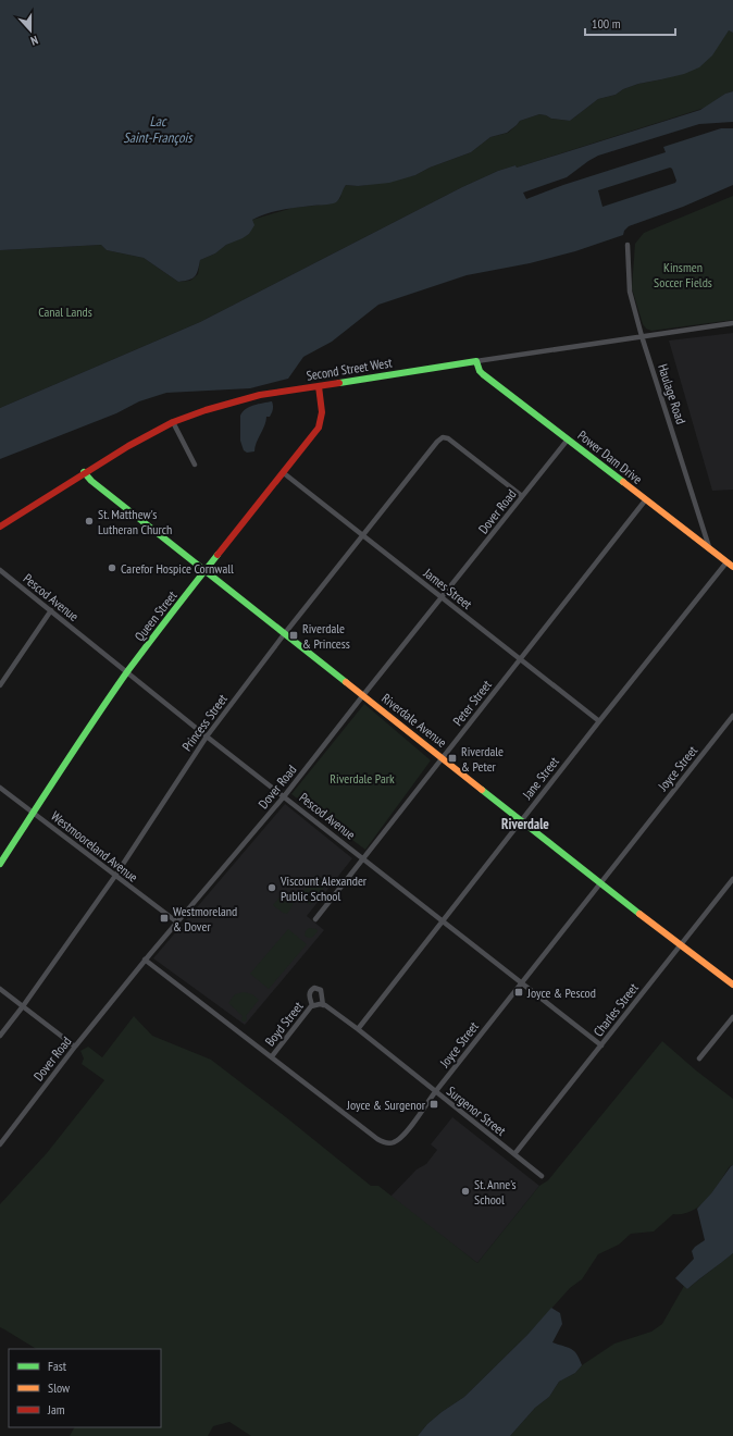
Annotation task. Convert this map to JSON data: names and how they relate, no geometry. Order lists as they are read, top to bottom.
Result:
{
  "streets": {
    "street": [
      "Second Street West",
      "Haulage Road",
      "Power Dam Drive",
      "Dover Road",
      "James Street",
      "Pescod Avenue",
      "Queen Street",
      "Peter Street",
      "Riverdale Avenue",
      "Princess Street",
      "Joyce Street",
      "Jane Street",
      "Westmooreland Avenue",
      "Charles Street",
      "Boyd Street",
      "Surgenor Street"
    ]
  },
  "crossings": [
    ["Second Street West", "Haulage Road"],
    ["Second Street West", "Power Dam Drive"],
    ["Second Street West", "Queen Street"],
    ["Second Street West", "Riverdale Avenue"],
    ["Haulage Road", "Power Dam Drive"],
    ["Power Dam Drive", "Dover Road"],
    ["Power Dam Drive", "Peter Street"],
    ["Power Dam Drive", "Jane Street"],
    ["Dover Road", "James Street"],
    ["Dover Road", "Pescod Avenue"],
    ["Dover Road", "Riverdale Avenue"],
    ["Dover Road", "Princess Street"],
    ["Dover Road", "Joyce Street"],
    ["Dover Road", "Westmooreland Avenue"],
    ["James Street", "Queen Street"],
    ["James Street", "Peter Street"],
    ["James Street", "Princess Street"],
    ["James Street", "Jane Street"],
    ["Pescod Avenue", "Queen Street"],
    ["Pescod Avenue", "Peter Street"],
    ["Pescod Avenue", "Princess Street"],
    ["Pescod Avenue", "Joyce Street"],
    ["Pescod Avenue", "Jane Street"],
    ["Pescod Avenue", "Charles Street"],
    ["Queen Street", "Riverdale Avenue"],
    ["Queen Street", "Westmooreland Avenue"],
    ["Peter Street", "Riverdale Avenue"],
    ["Riverdale Avenue", "Princess Street"],
    ["Riverdale Avenue", "Joyce Street"],
    ["Riverdale Avenue", "Jane Street"],
    ["Riverdale Avenue", "Charles Street"],
    ["Princess Street", "Westmooreland Avenue"],
    ["Joyce Street", "Boyd Street"],
    ["Joyce Street", "Surgenor Street"],
    ["Jane Street", "Boyd Street"],
    ["Jane Street", "Surgenor Street"],
    ["Charles Street", "Surgenor Street"],
    ["Boyd Street", "Surgenor Street"]
  ],
  "districts": ["Riverdale"],
  "water": ["Lac Saint-François"],
  "parks": ["Kinsmen Soccer Fields", "Canal Lands", "Riverdale Park"],
  "places": {
    "other": [
      "St. Matthew's Lutheran Church",
      "Carefor Hospice Cornwall",
      "Viscount Alexander Public School",
      "St. Anne's School"
    ],
    "transit": [
      "Riverdale & Princess",
      "Riverdale & Peter",
      "Westmoreland & Dover",
      "Joyce & Pescod",
      "Joyce & Surgenor"
    ]
  },
  "legend": ["Fast", "Slow", "Jam"],
  "scale_bar": "100 m",
  "north": "bottom"
}
